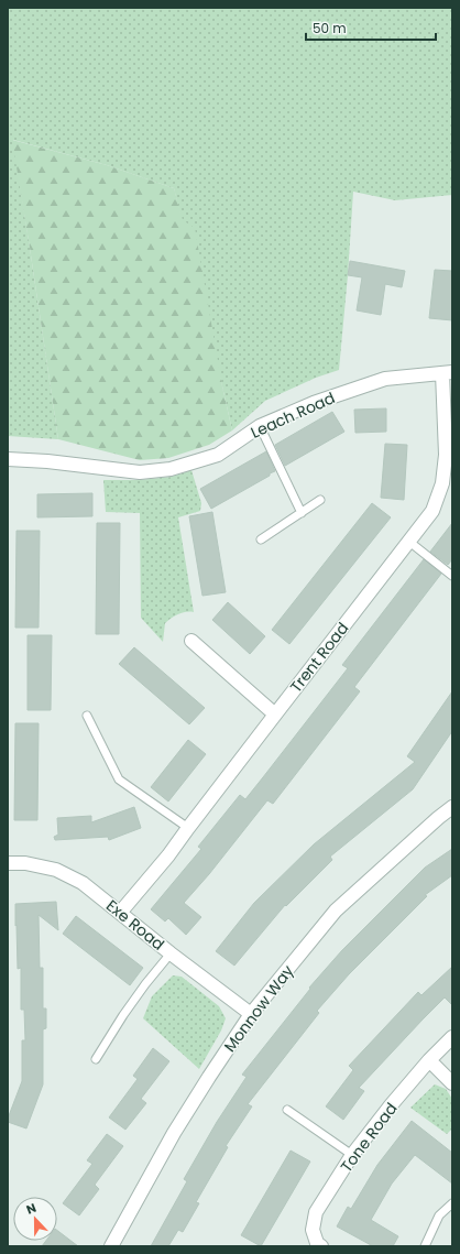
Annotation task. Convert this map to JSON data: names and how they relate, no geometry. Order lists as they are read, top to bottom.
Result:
{
  "streets": {
    "street": [
      "Leach Road",
      "Trent Road",
      "Exe Road",
      "Monnow Way",
      "Tone Road"
    ]
  },
  "crossings": [
    ["Leach Road", "Trent Road"],
    ["Trent Road", "Exe Road"],
    ["Exe Road", "Monnow Way"]
  ],
  "scale_bar": "50 m",
  "north": "top"
}
